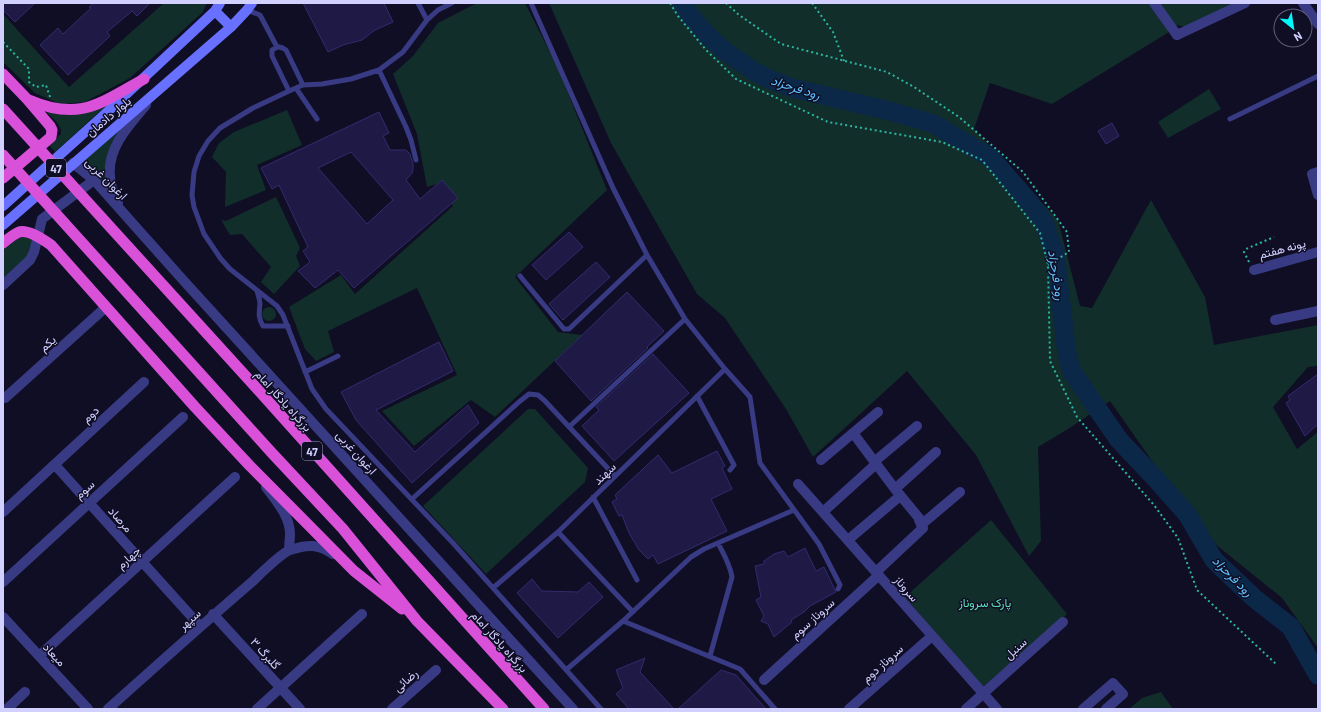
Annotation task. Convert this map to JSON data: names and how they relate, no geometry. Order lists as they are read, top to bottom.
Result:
{
  "streets": {
    "highway": ["47", "بزرگراه یادگار امام"],
    "main road": ["بلوار دادمان"],
    "street": [
      "ارغوان غربی",
      "پونه هفتم",
      "یکم",
      "دوم",
      "سوم",
      "مرصاد",
      "چهارم",
      "سروناز",
      "سروناز سوم",
      "سپهر",
      "سنبل",
      "گلبرگ ۳",
      "میعاد",
      "سروناز دوم",
      "رضائی"
    ],
    "lane": ["سهند"]
  },
  "crossings": [
    ["بلوار دادمان", "ارغوان غربی"],
    ["دوم", "مرصاد"],
    ["سوم", "مرصاد"],
    ["مرصاد", "چهارم"],
    ["مرصاد", "سپهر"],
    ["چهارم", "میعاد"],
    ["سروناز", "سروناز سوم"],
    ["سروناز", "سنبل"],
    ["سروناز", "سروناز دوم"],
    ["سپهر", "گلبرگ ۳"]
  ],
  "water": ["رود فرحزاد"],
  "parks": ["پارک سروناز"],
  "north": "bottom right"
}
